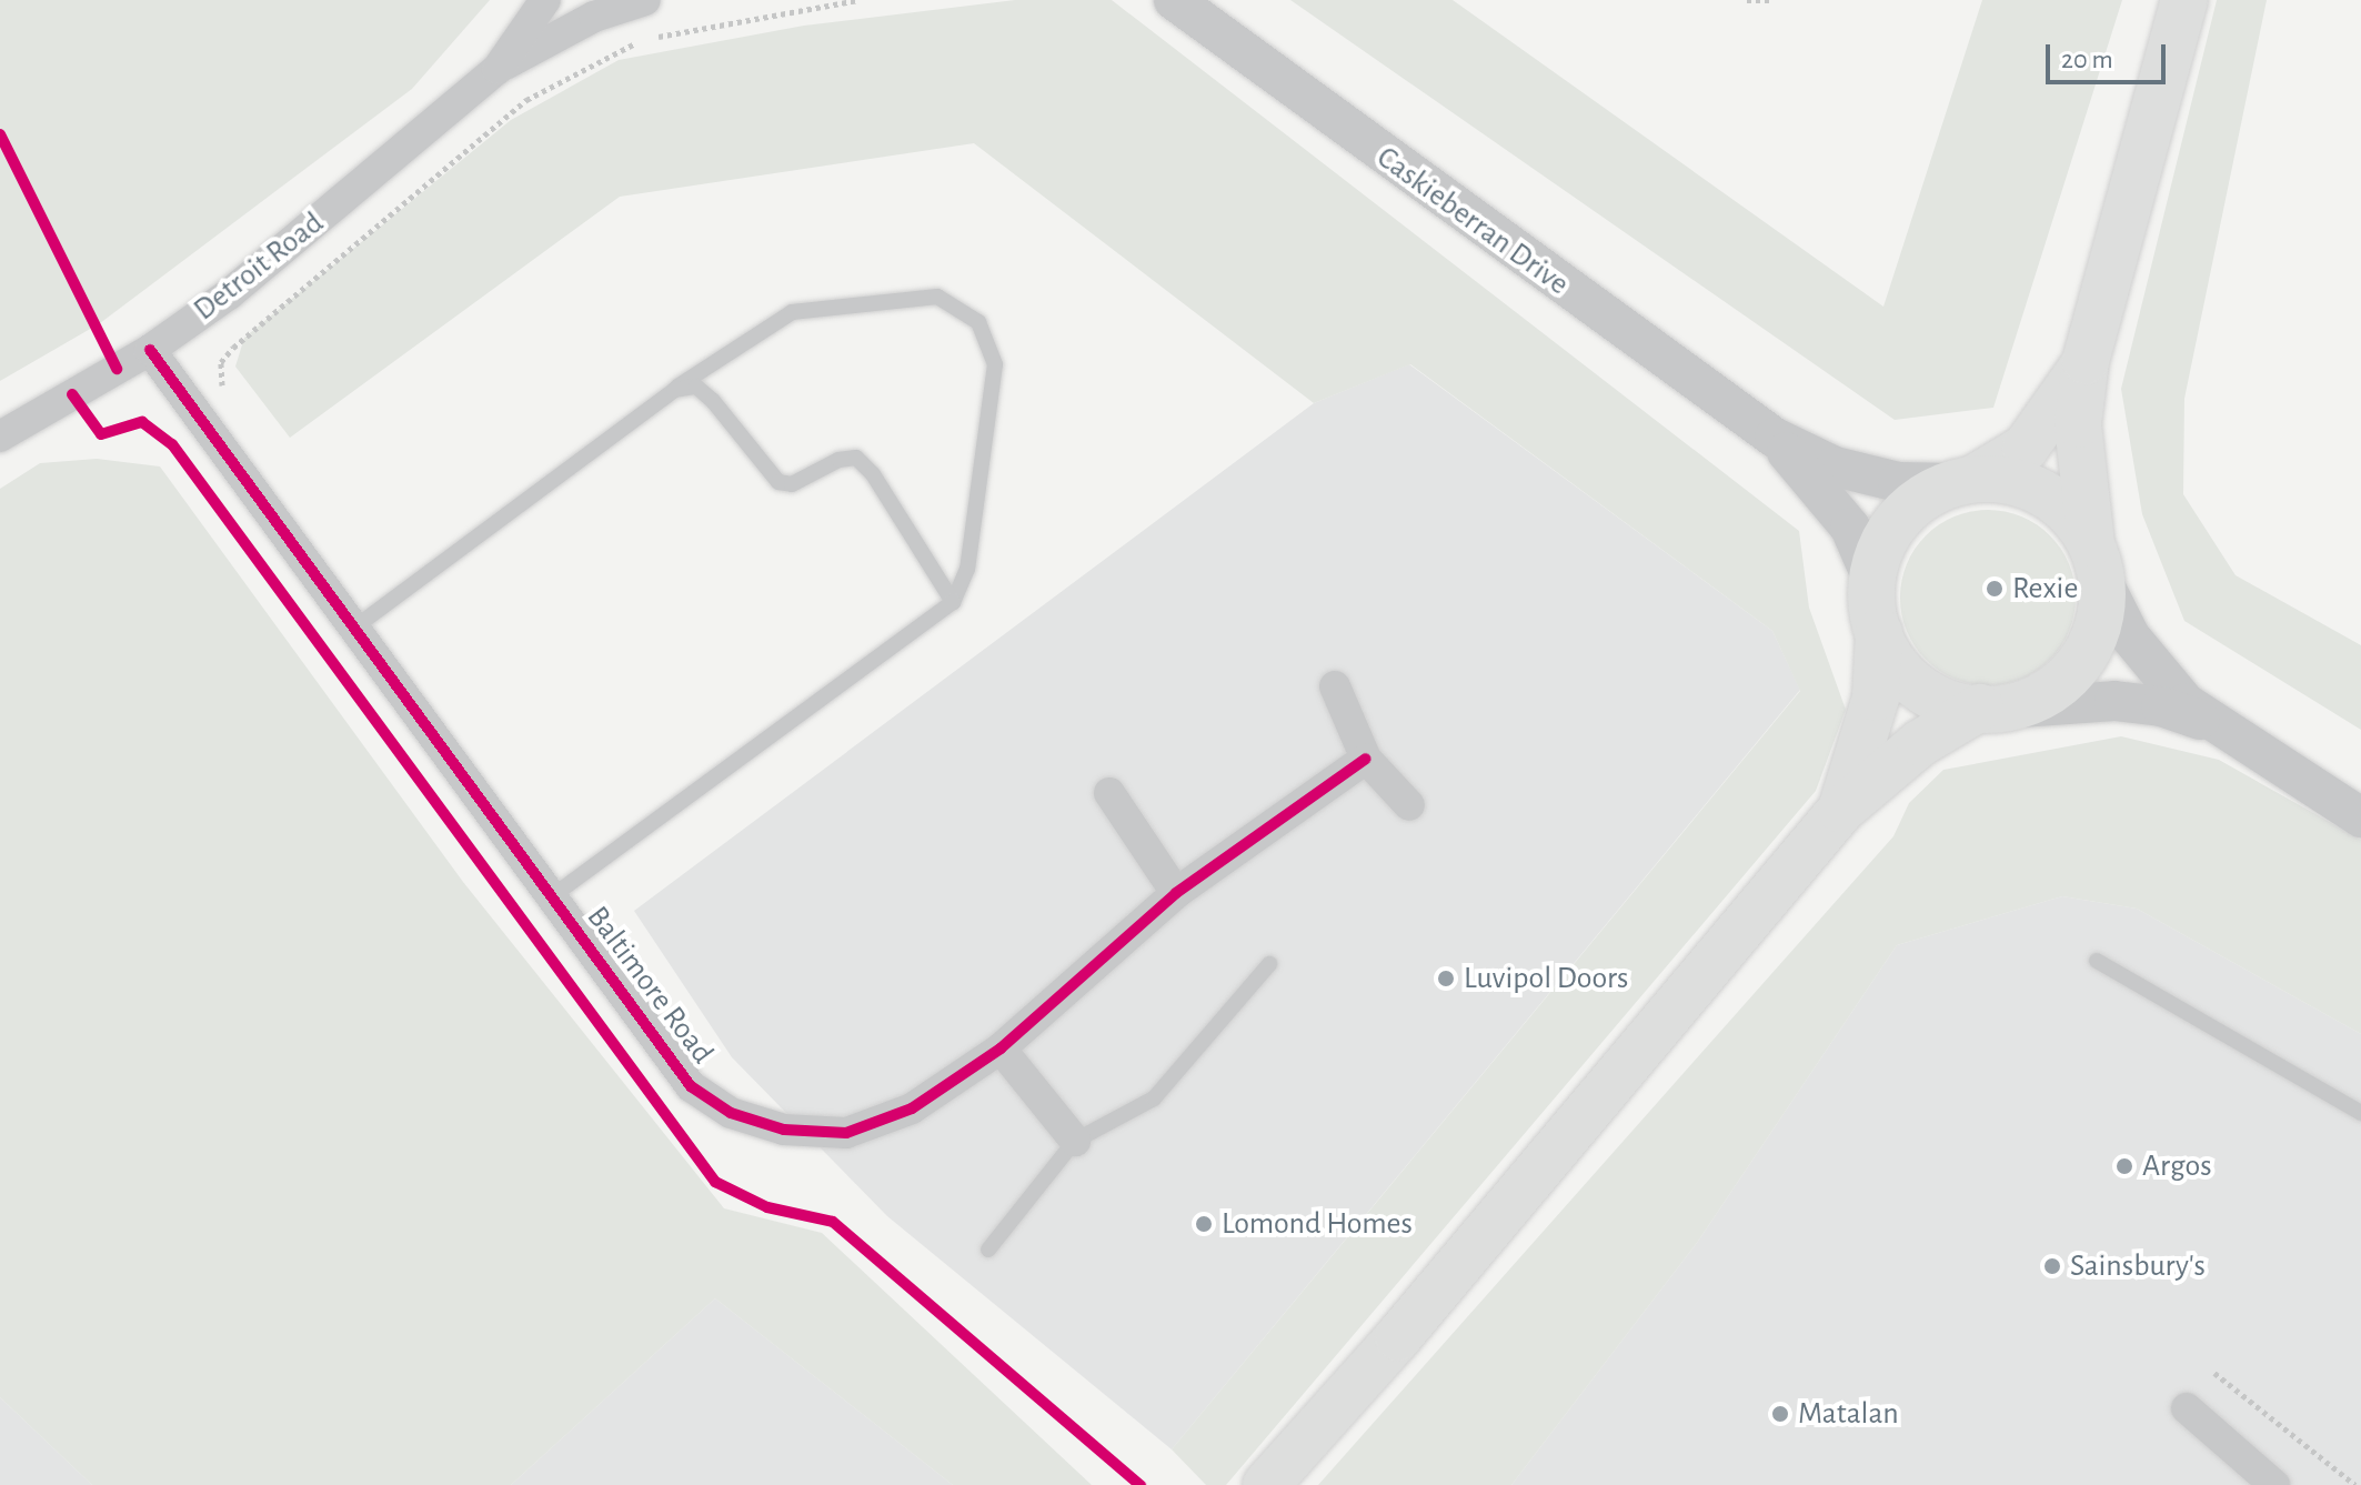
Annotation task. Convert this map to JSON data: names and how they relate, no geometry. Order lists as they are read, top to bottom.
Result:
{
  "streets": {
    "street": ["Caskieberran Drive", "Detroit Road", "Baltimore Road"]
  },
  "crossings": [
    ["Detroit Road", "Baltimore Road"]
  ],
  "places": [
    "Rexie",
    "Luvipol Doors",
    "Argos",
    "Lomond Homes",
    "Sainsbury's",
    "Matalan"
  ],
  "scale_bar": "20 m"
}
